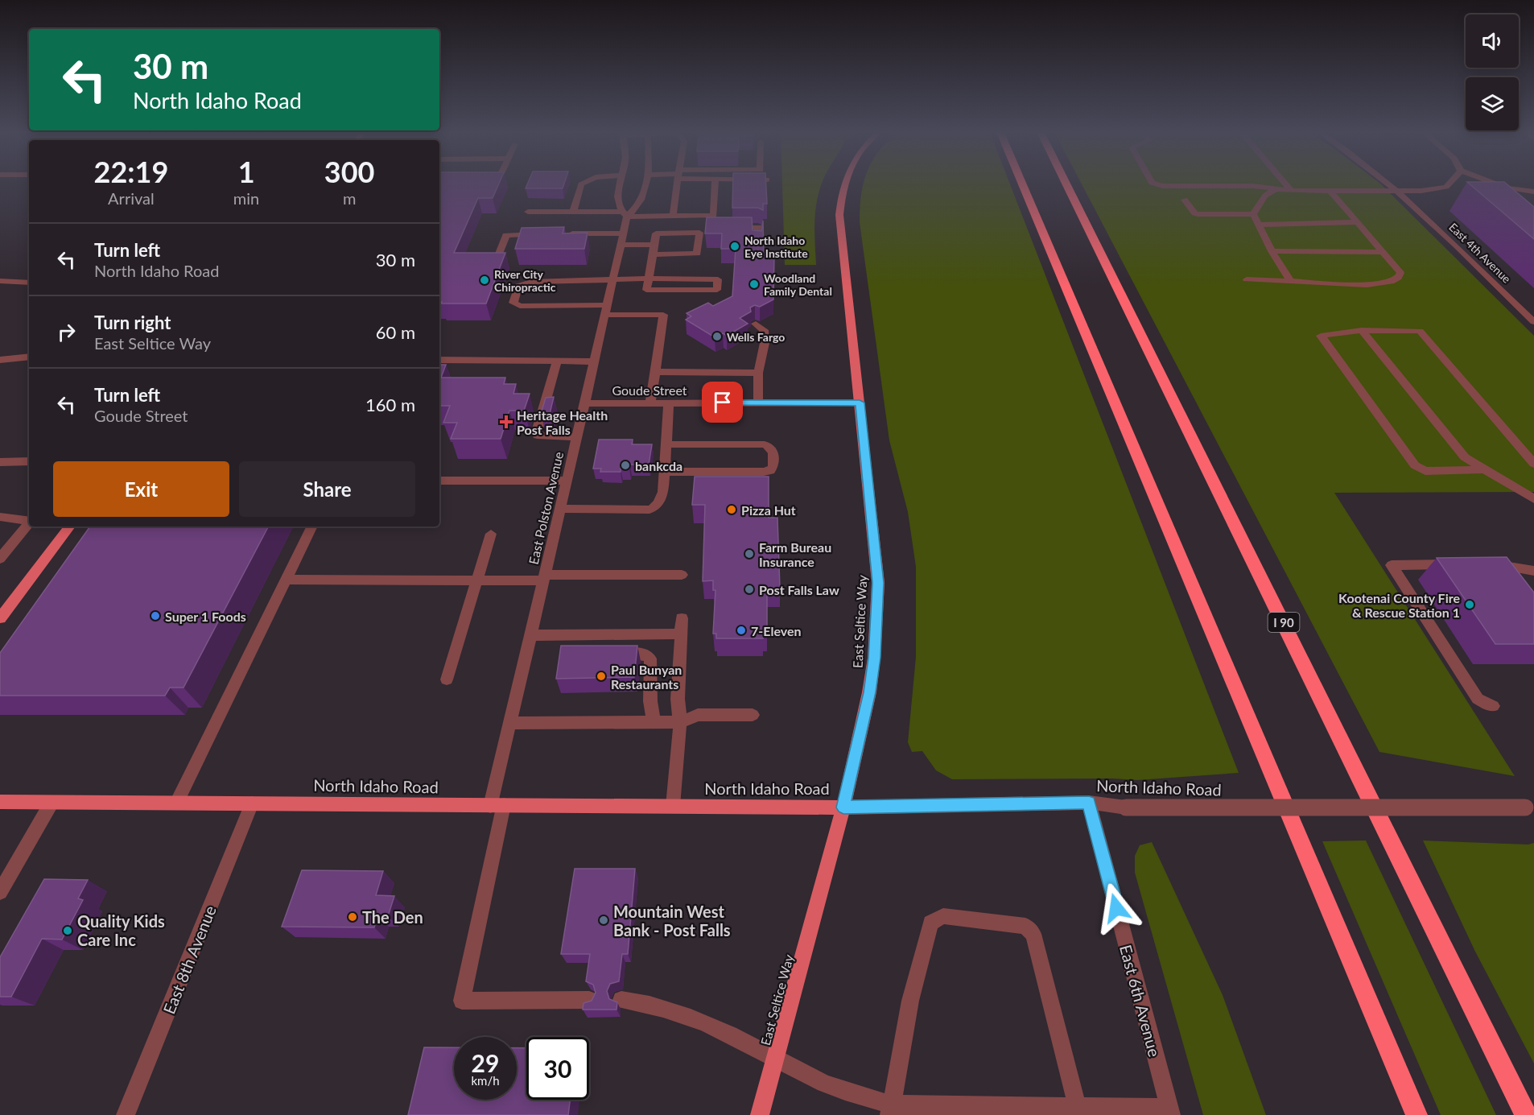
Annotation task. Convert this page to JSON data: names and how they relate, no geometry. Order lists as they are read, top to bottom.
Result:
{
  "streets": {
    "highway": ["I 90"],
    "main road": ["East Seltice Way", "North Idaho Road"],
    "street": [
      "East 4th Avenue",
      "Goude Street",
      "East Polston Avenue",
      "East 8th Avenue",
      "East 6th Avenue"
    ]
  },
  "crossings": [
    ["Goude Street", "East Polston Avenue"],
    ["Goude Street", "East Seltice Way"],
    ["East Polston Avenue", "North Idaho Road"],
    ["East Seltice Way", "North Idaho Road"],
    ["North Idaho Road", "East 8th Avenue"],
    ["North Idaho Road", "East 6th Avenue"]
  ],
  "places": {
    "other": [
      "North Idaho Eye Institute",
      "River City Chiropractic",
      "Woodland Family Dental",
      "Wells Fargo",
      "bankcda",
      "Pizza Hut",
      "Farm Bureau Insurance",
      "Post Falls Law",
      "Kootenai County Fire & Rescue Station 1",
      "Super 1 Foods",
      "7-Eleven",
      "Paul Bunyan Restaurants",
      "The Den",
      "Mountain West Bank - Post Falls",
      "Quality Kids Care Inc"
    ],
    "health": ["Heritage Health Post Falls"]
  },
  "page": {
    "turn": ["30 m", "North Idaho Road"],
    "eta": [
      "22:19",
      "Arrival",
      "1",
      "min",
      "300",
      "m"
    ],
    "list": [
      {
        "name": "Turn left",
        "note": "North Idaho Road",
        "value": "30 m"
      },
      {
        "name": "Turn right",
        "note": "East Seltice Way",
        "value": "60 m"
      },
      {
        "name": "Turn left",
        "note": "Goude Street",
        "value": "160 m"
      }
    ],
    "buttons": ["Exit", "Share"],
    "speed": "29 km/h",
    "limit": "30"
  }
}
